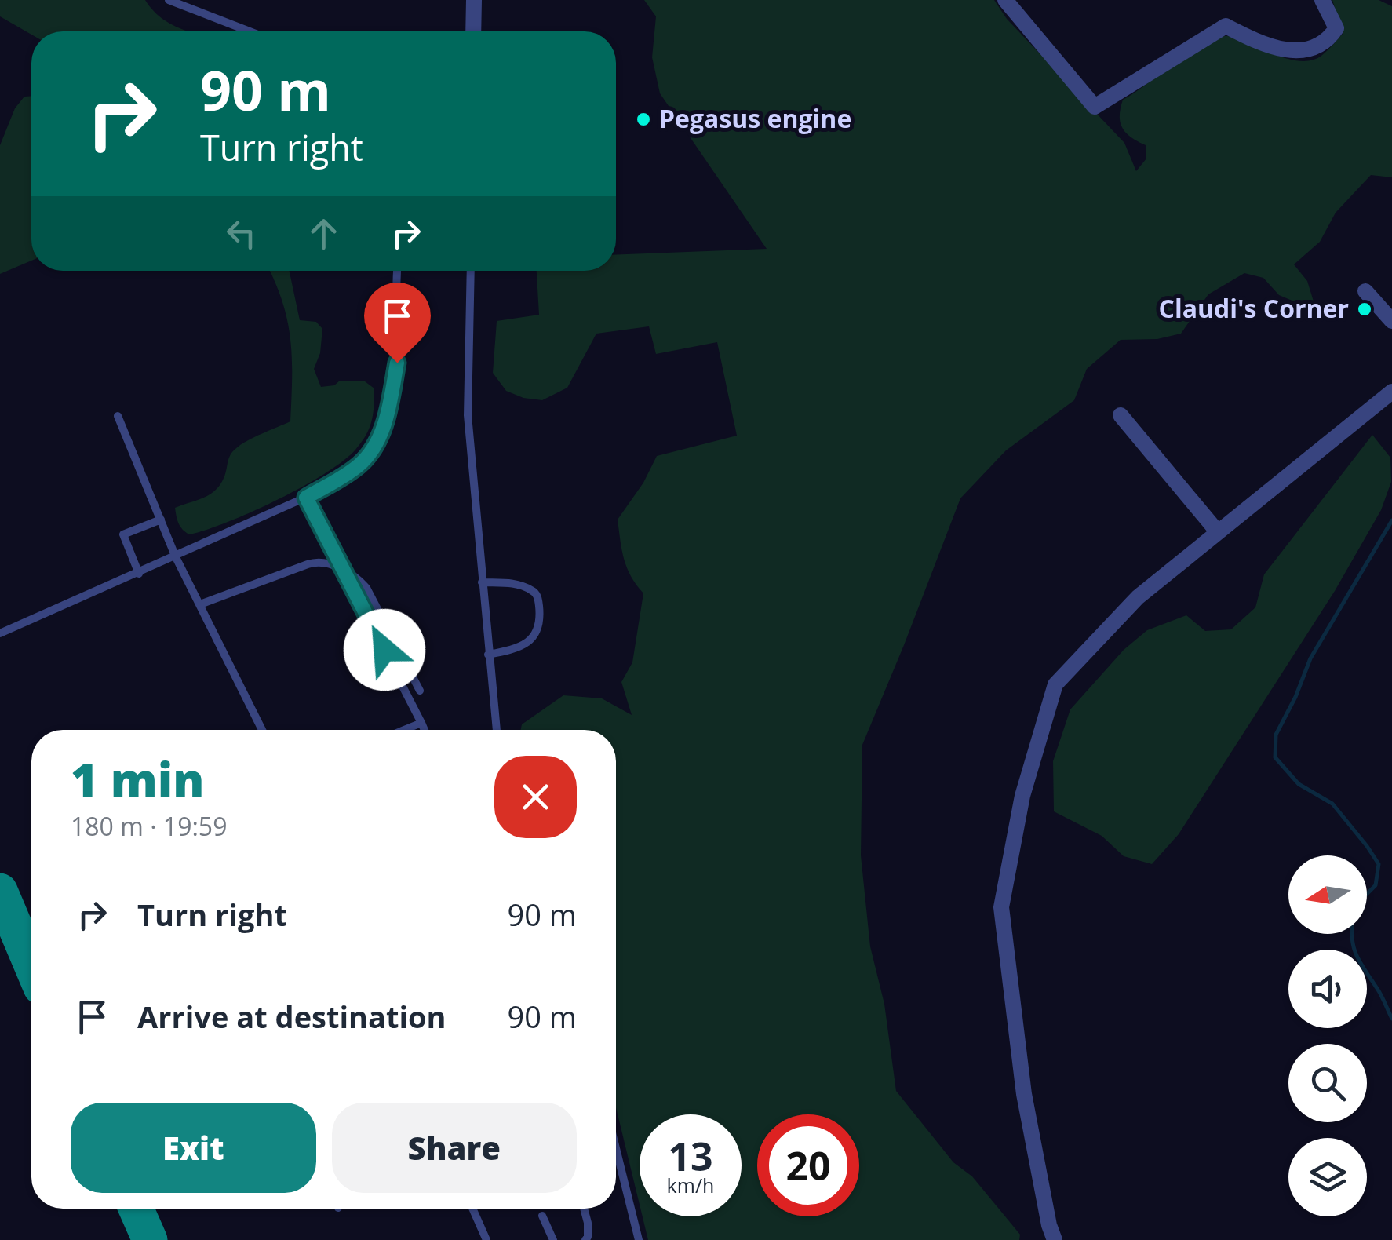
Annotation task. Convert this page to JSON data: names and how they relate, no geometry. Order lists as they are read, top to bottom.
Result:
{
  "places": ["Pegasus engine", "Claudi's Corner"],
  "north": "left",
  "page": {
    "turn": ["90 m", "Turn right"],
    "heading": ["1 min", "180 m · 19:59"],
    "list": [
      {
        "name": "Turn right",
        "value": "90 m"
      },
      {
        "name": "Arrive at destination",
        "value": "90 m"
      }
    ],
    "buttons": ["Exit", "Share"],
    "speed": "13 km/h",
    "limit": "20"
  }
}
